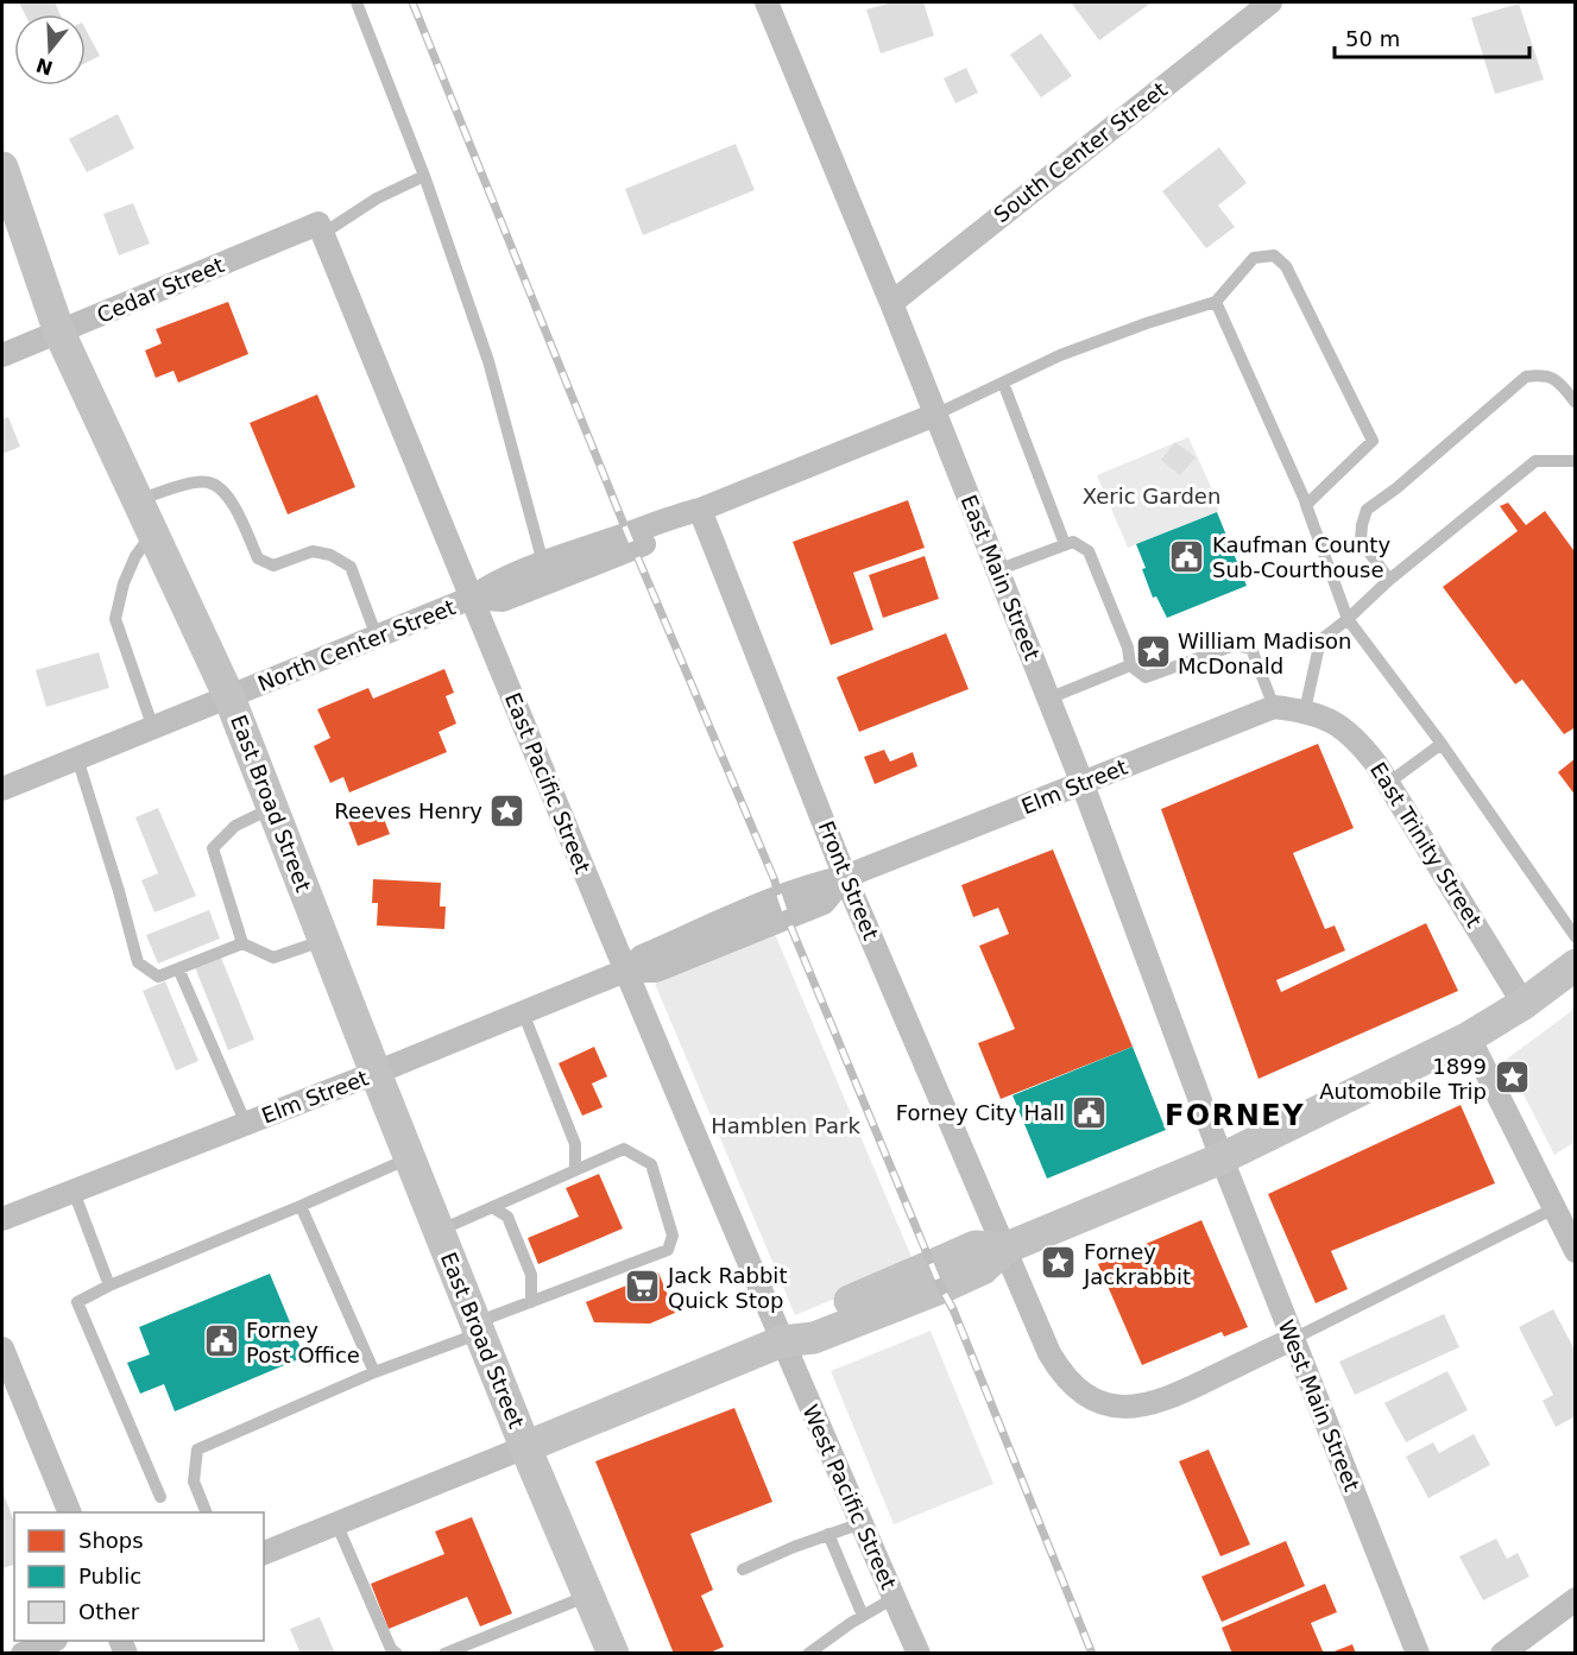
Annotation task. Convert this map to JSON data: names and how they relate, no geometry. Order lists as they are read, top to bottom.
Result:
{
  "streets": {
    "main road": ["East Broad Street"],
    "street": [
      "South Center Street",
      "Cedar Street",
      "East Main Street",
      "North Center Street",
      "East Pacific Street",
      "Elm Street",
      "East Trinity Street",
      "Front Street",
      "West Main Street",
      "West Pacific Street"
    ]
  },
  "crossings": [
    ["South Center Street", "East Main Street"],
    ["Cedar Street", "East Pacific Street"],
    ["Cedar Street", "East Broad Street"],
    ["East Main Street", "Elm Street"],
    ["East Main Street", "West Main Street"],
    ["North Center Street", "East Pacific Street"],
    ["North Center Street", "East Broad Street"],
    ["East Pacific Street", "Elm Street"],
    ["East Pacific Street", "West Pacific Street"],
    ["Elm Street", "East Broad Street"],
    ["Elm Street", "East Trinity Street"],
    ["Elm Street", "Front Street"],
    ["Front Street", "West Main Street"]
  ],
  "districts": ["FORNEY"],
  "parks": ["Xeric Garden", "Hamblen Park"],
  "places": {
    "public building": ["Kaufman County Sub-Courthouse", "Forney City Hall", "Forney Post Office"],
    "place": [
      "William Madison McDonald",
      "Reeves Henry",
      "1899 Automobile Trip",
      "Forney Jackrabbit"
    ],
    "supermarket": ["Jack Rabbit Quick Stop"]
  },
  "legend": ["Shops", "Public", "Other"],
  "scale_bar": "50 m",
  "north": "bottom"
}
